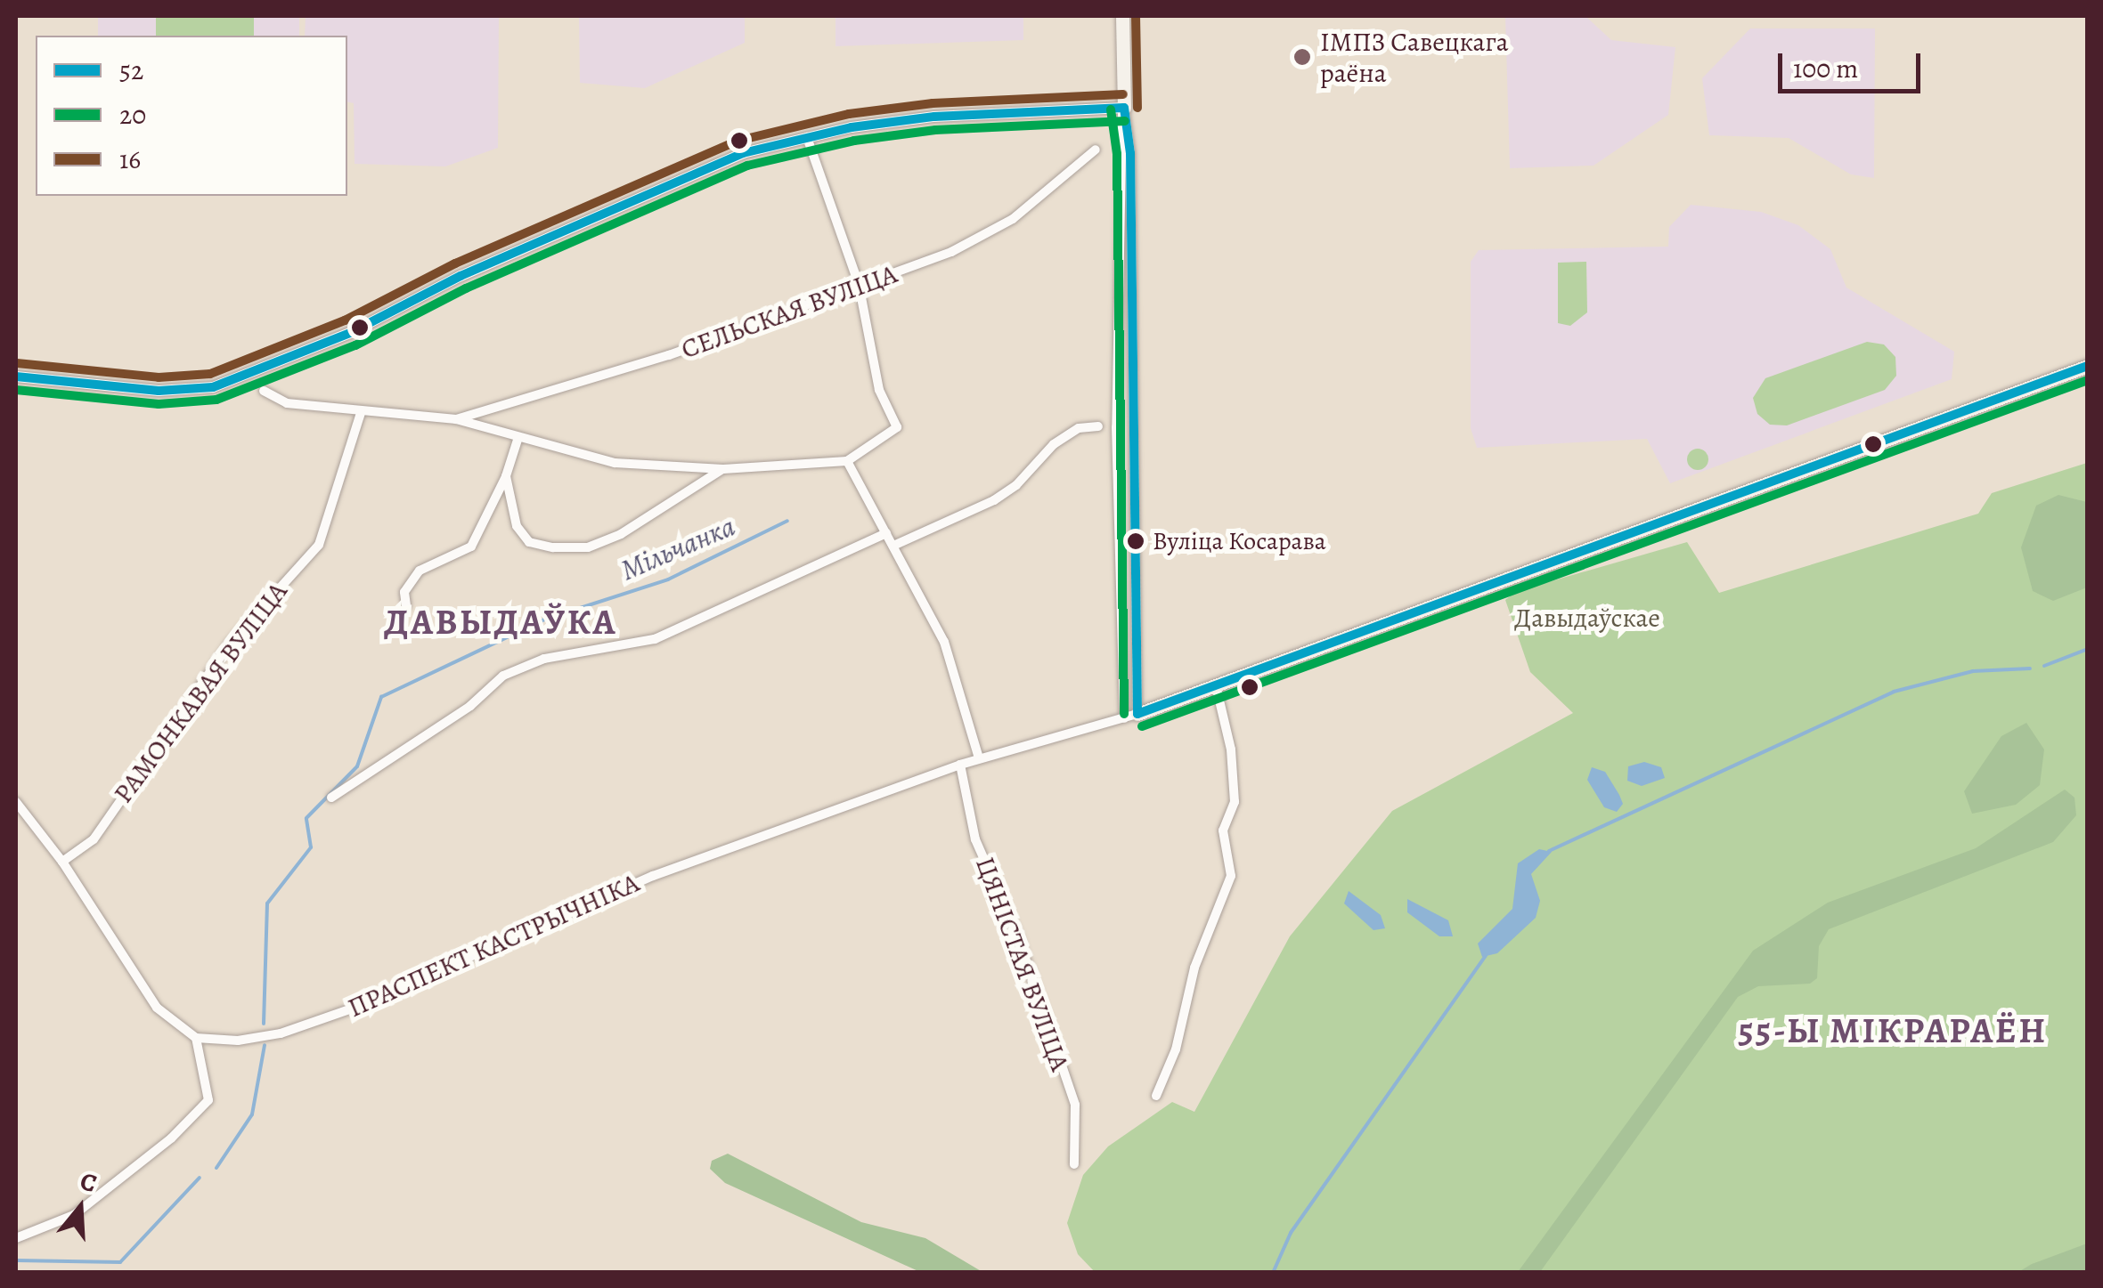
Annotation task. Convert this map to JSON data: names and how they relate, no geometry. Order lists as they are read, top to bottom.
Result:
{
  "streets": {
    "street": [
      "СЕЛЬСКАЯ ВУЛІЦА",
      "РАМОНКАВАЯ ВУЛІЦА",
      "ПРАСПЕКТ КАСТРЫЧНІКА",
      "ЦЯНІСТАЯ ВУЛІЦА"
    ]
  },
  "crossings": [
    ["ПРАСПЕКТ КАСТРЫЧНІКА", "ЦЯНІСТАЯ ВУЛІЦА"]
  ],
  "districts": ["ДАВЫДАЎКА", "55-Ы МІКРАРАЁН"],
  "water": ["Мільчанка"],
  "parks": ["Давыдаўскае"],
  "places": ["ІМПЗ Савецкага раёна", "Вуліца Косарава"],
  "lines": ["transit line 16", "transit line 52", "transit line 20"],
  "legend": ["52", "20", "16"],
  "scale_bar": "100 m",
  "north": "top"
}
